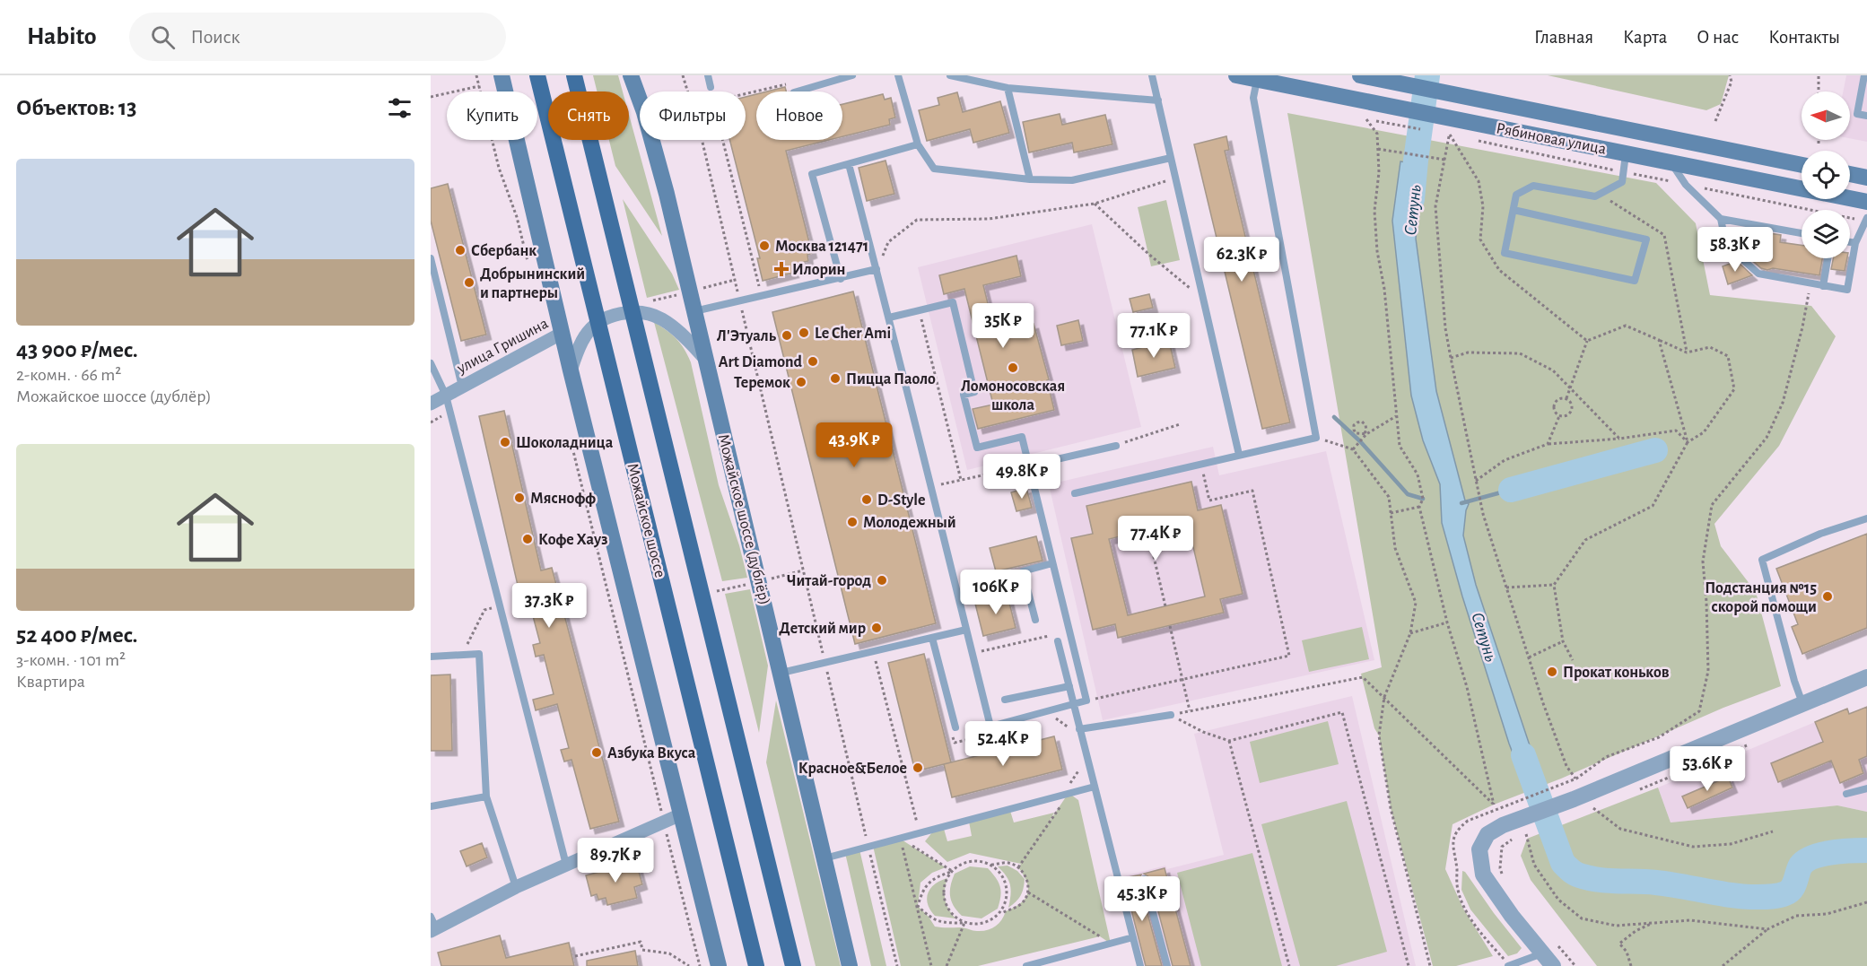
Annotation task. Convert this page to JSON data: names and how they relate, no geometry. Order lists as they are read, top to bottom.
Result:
{
  "streets": {
    "main road": ["Рябиновая улица", "Можайское шоссе (дублёр)", "Можайское шоссе"],
    "street": ["улица Гришина"]
  },
  "water": ["Сетунь"],
  "places": {
    "other": [
      "Москва 121471",
      "Сбербанк",
      "Добрынинский и партнеры",
      "Le Cher Ami",
      "Л'Этуаль",
      "Art Diamond",
      "Ломоносовская школа",
      "Пицца Паоло",
      "Теремок",
      "Шоколадница",
      "Мяснофф",
      "D-Style",
      "Молодежный",
      "Кофе Хауз",
      "Читай-город",
      "Подстанция №15 скорой помощи",
      "Детский мир",
      "Прокат коньков",
      "Азбука Вкуса",
      "Красное&Белое"
    ],
    "health": ["Илорин"]
  },
  "north": "left",
  "page": {
    "header": "Habito",
    "search": "Поиск",
    "nav": [
      "Главная",
      "Карта",
      "О нас",
      "Контакты"
    ],
    "heading": "Объектов: 13",
    "chip": [
      "Купить",
      "Снять",
      "Фильтры",
      "Новое"
    ],
    "list": [
      {
        "name": "43 900 ₽/мес.",
        "note": "2-комн. · 66 m² · Можайское шоссе (дублёр)"
      },
      {
        "name": "52 400 ₽/мес.",
        "note": "3-комн. · 101 m² · Квартира"
      }
    ],
    "price": [
      "58.3K ₽",
      "62.3K ₽",
      "35K ₽",
      "77.1K ₽",
      "43.9K ₽",
      "49.8K ₽",
      "77.4K ₽",
      "106K ₽",
      "37.3K ₽",
      "52.4K ₽",
      "53.6K ₽",
      "89.7K ₽",
      "45.3K ₽"
    ]
  }
}
